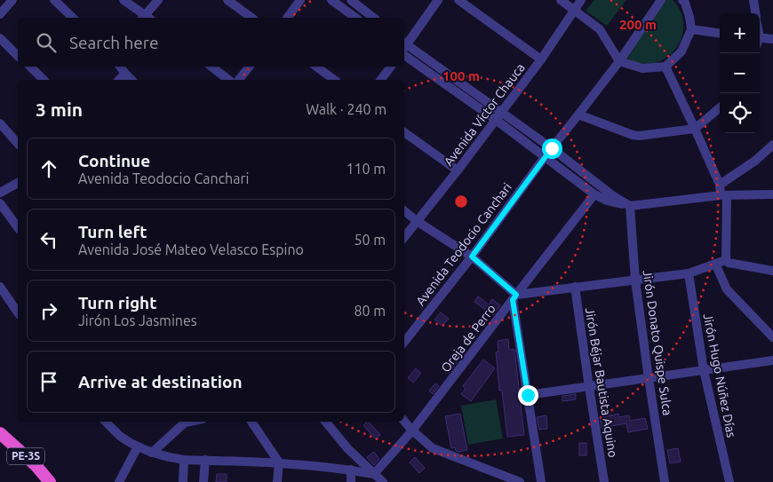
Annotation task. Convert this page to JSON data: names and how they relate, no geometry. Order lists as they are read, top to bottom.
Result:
{
  "streets": {
    "highway": ["PE-3S"],
    "street": [
      "Avenida Víctor Chauca",
      "Avenida Teodocio Canchari",
      "Oreja de Perro",
      "Jirón Donato Quispe Sulca",
      "Jirón Hugo Núñez Días",
      "Jirón Béjar Bautista Aquino"
    ]
  },
  "page": {
    "map_buttons": ["+", "−"],
    "search": "Search here",
    "heading": ["3 min", "Walk · 240 m"],
    "list": [
      ["Continue", "Avenida Teodocio Canchari", "110 m"],
      ["Turn left", "Avenida José Mateo Velasco Espino", "50 m"],
      ["Turn right", "Jirón Los Jasmines", "80 m"],
      "Arrive at destination"
    ]
  },
  "rings": ["200 m", "100 m"]
}
